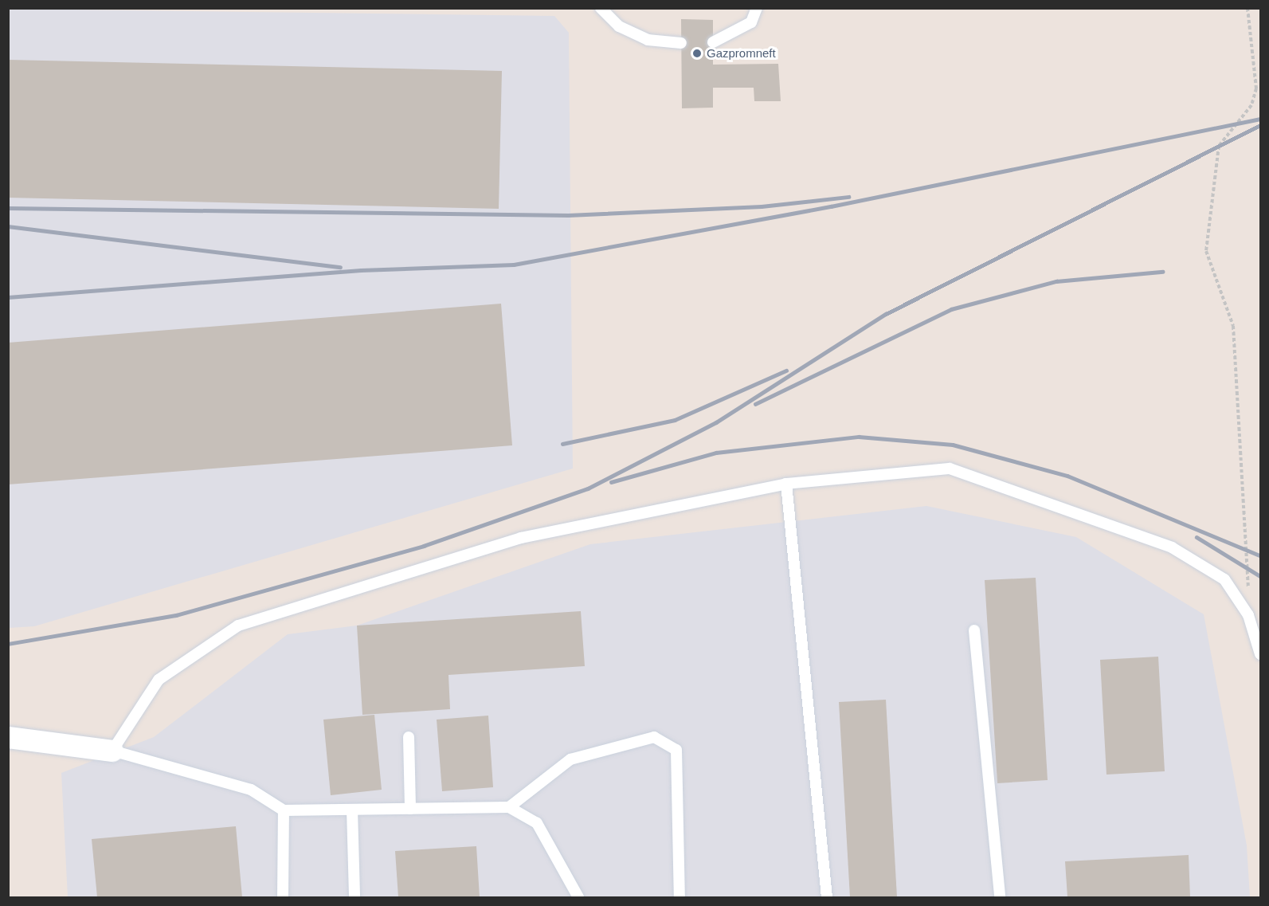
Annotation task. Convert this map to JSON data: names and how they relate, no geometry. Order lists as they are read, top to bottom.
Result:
{
  "places": ["Gazpromneft"]
}
